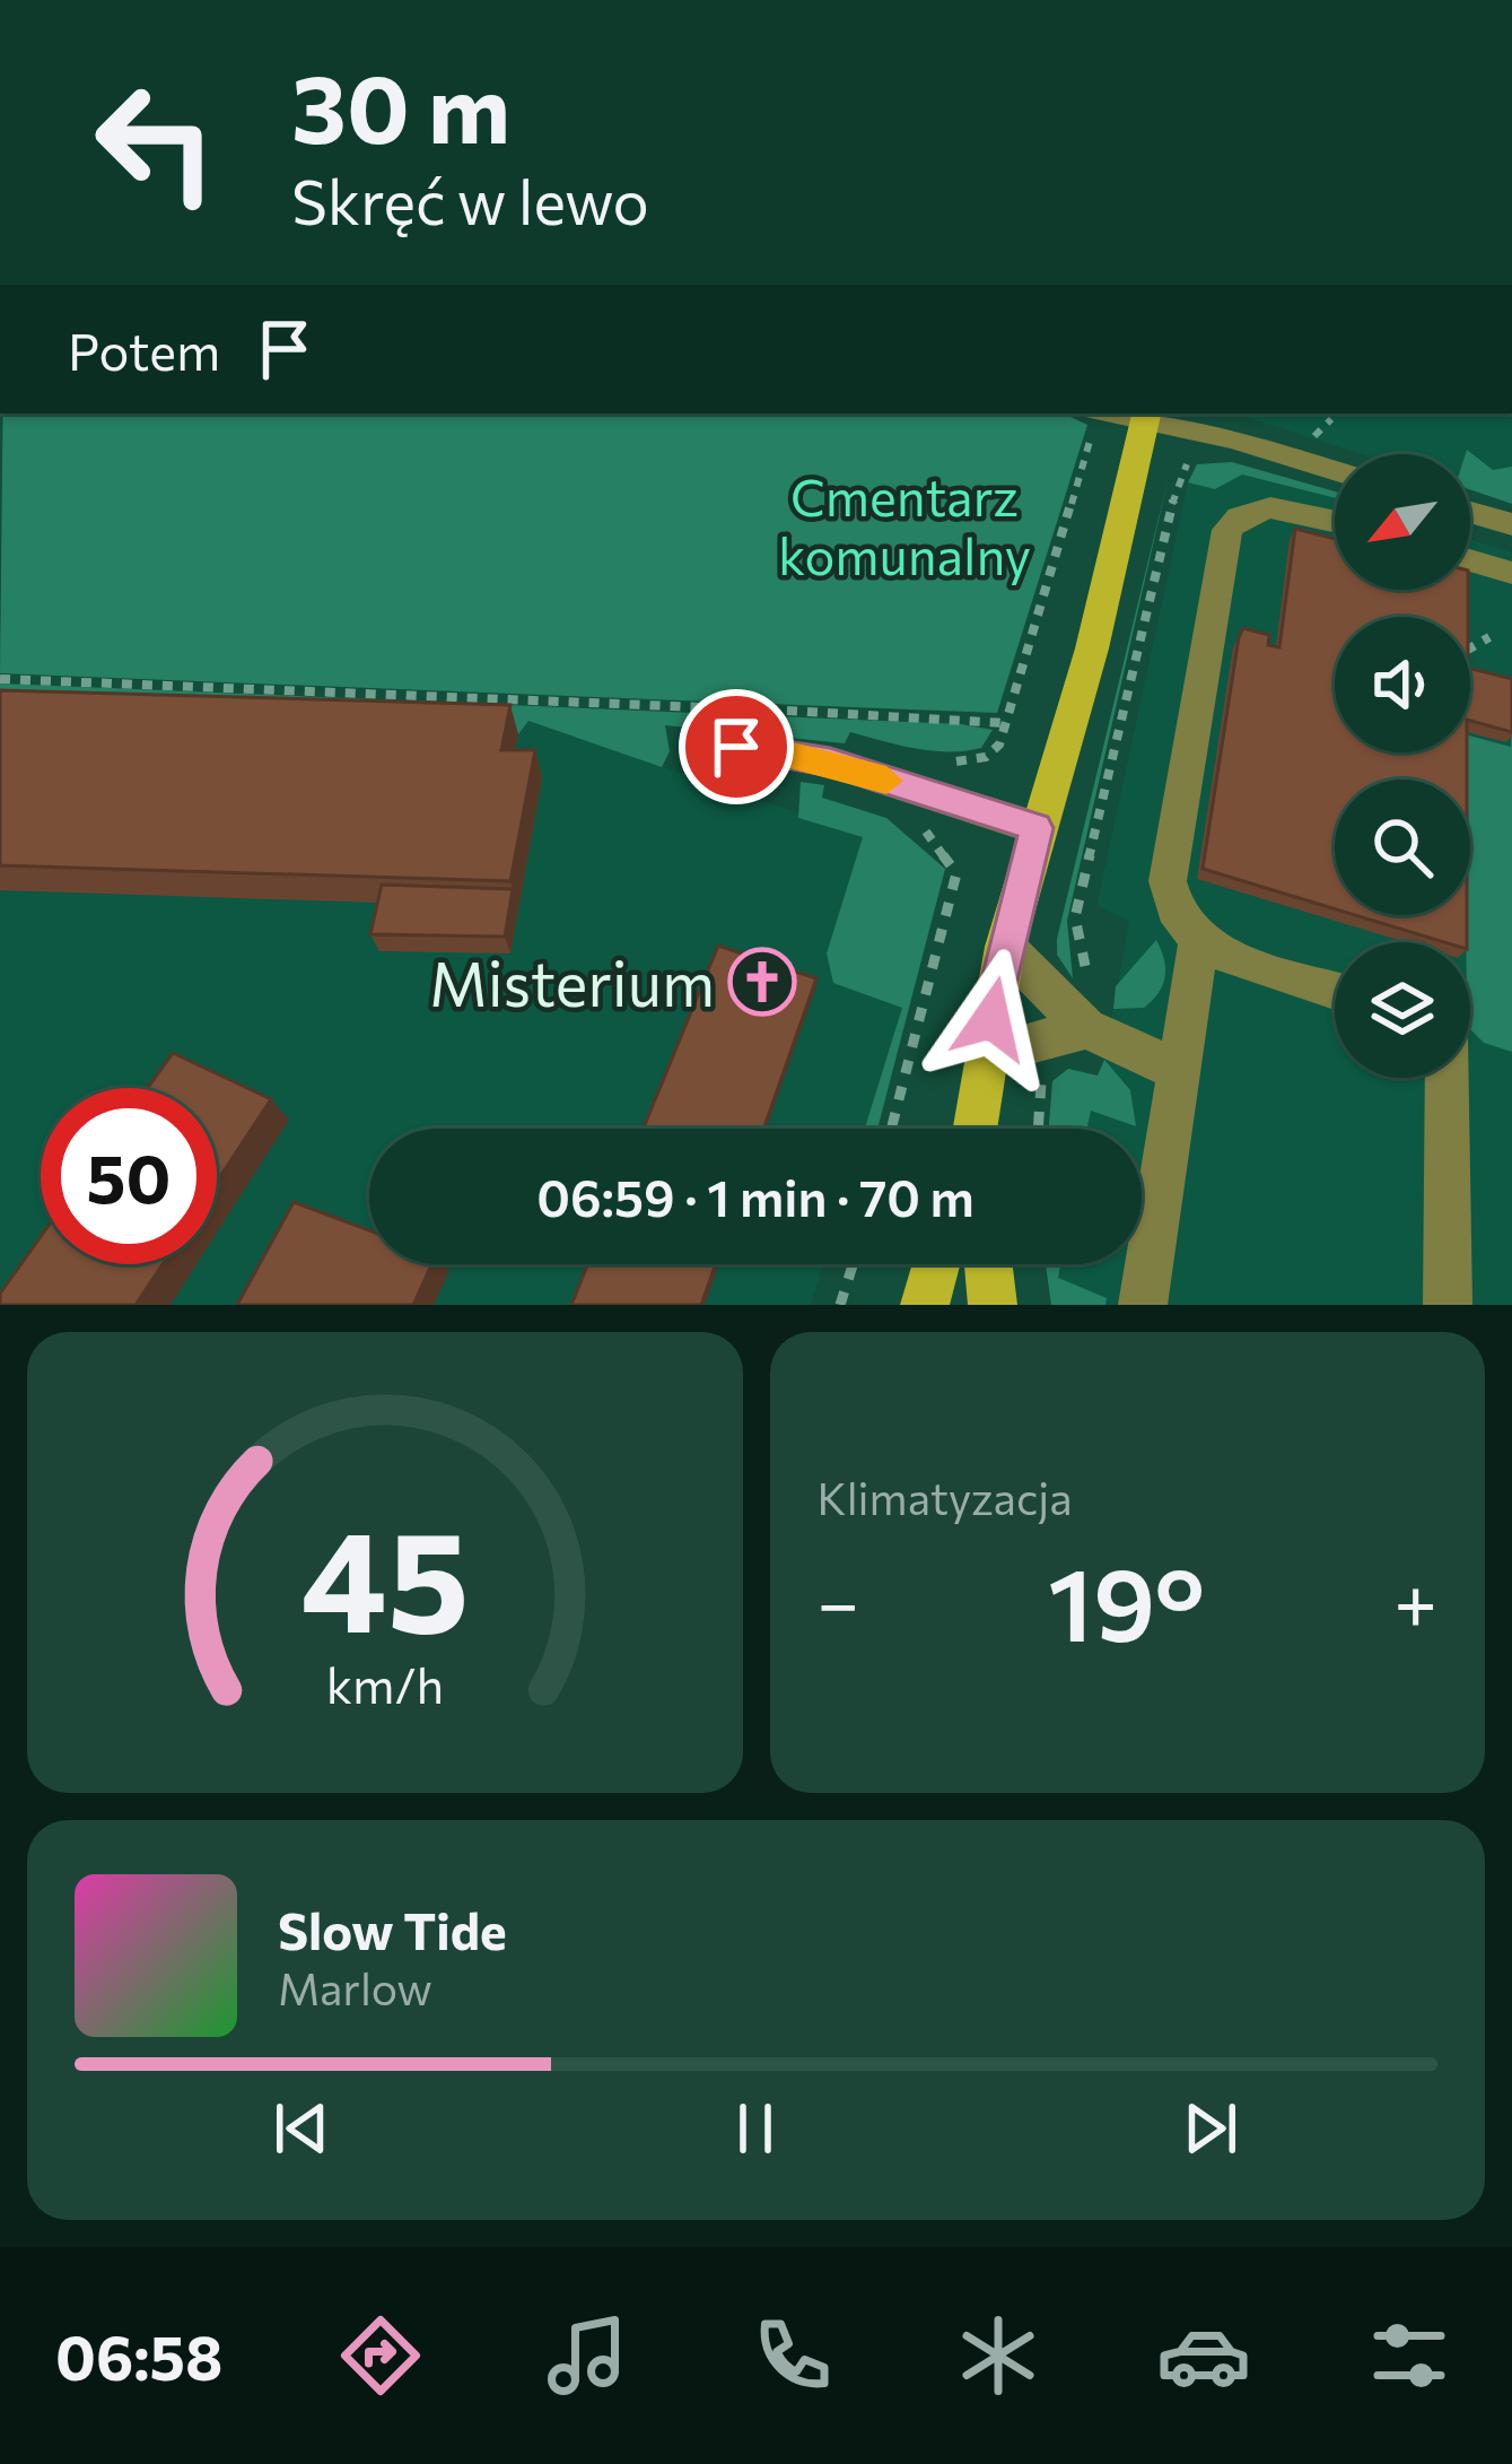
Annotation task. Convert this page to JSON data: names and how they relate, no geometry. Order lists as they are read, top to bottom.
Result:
{
  "parks": ["Cmentarz komunalny"],
  "places": {
    "church": ["Misterium"]
  },
  "north": "bottom left",
  "page": {
    "turn": ["30 m", "Skręć w lewo"],
    "then": "Potem",
    "limit": "50",
    "trip": "06:59 · 1 min · 70 m",
    "tile": "Klimatyzacja",
    "heat": ["−", "19°", "+"],
    "song": ["Slow Tide", "Marlow"],
    "tabs": "06:58",
    "gauge": ["45", "km/h"]
  }
}
